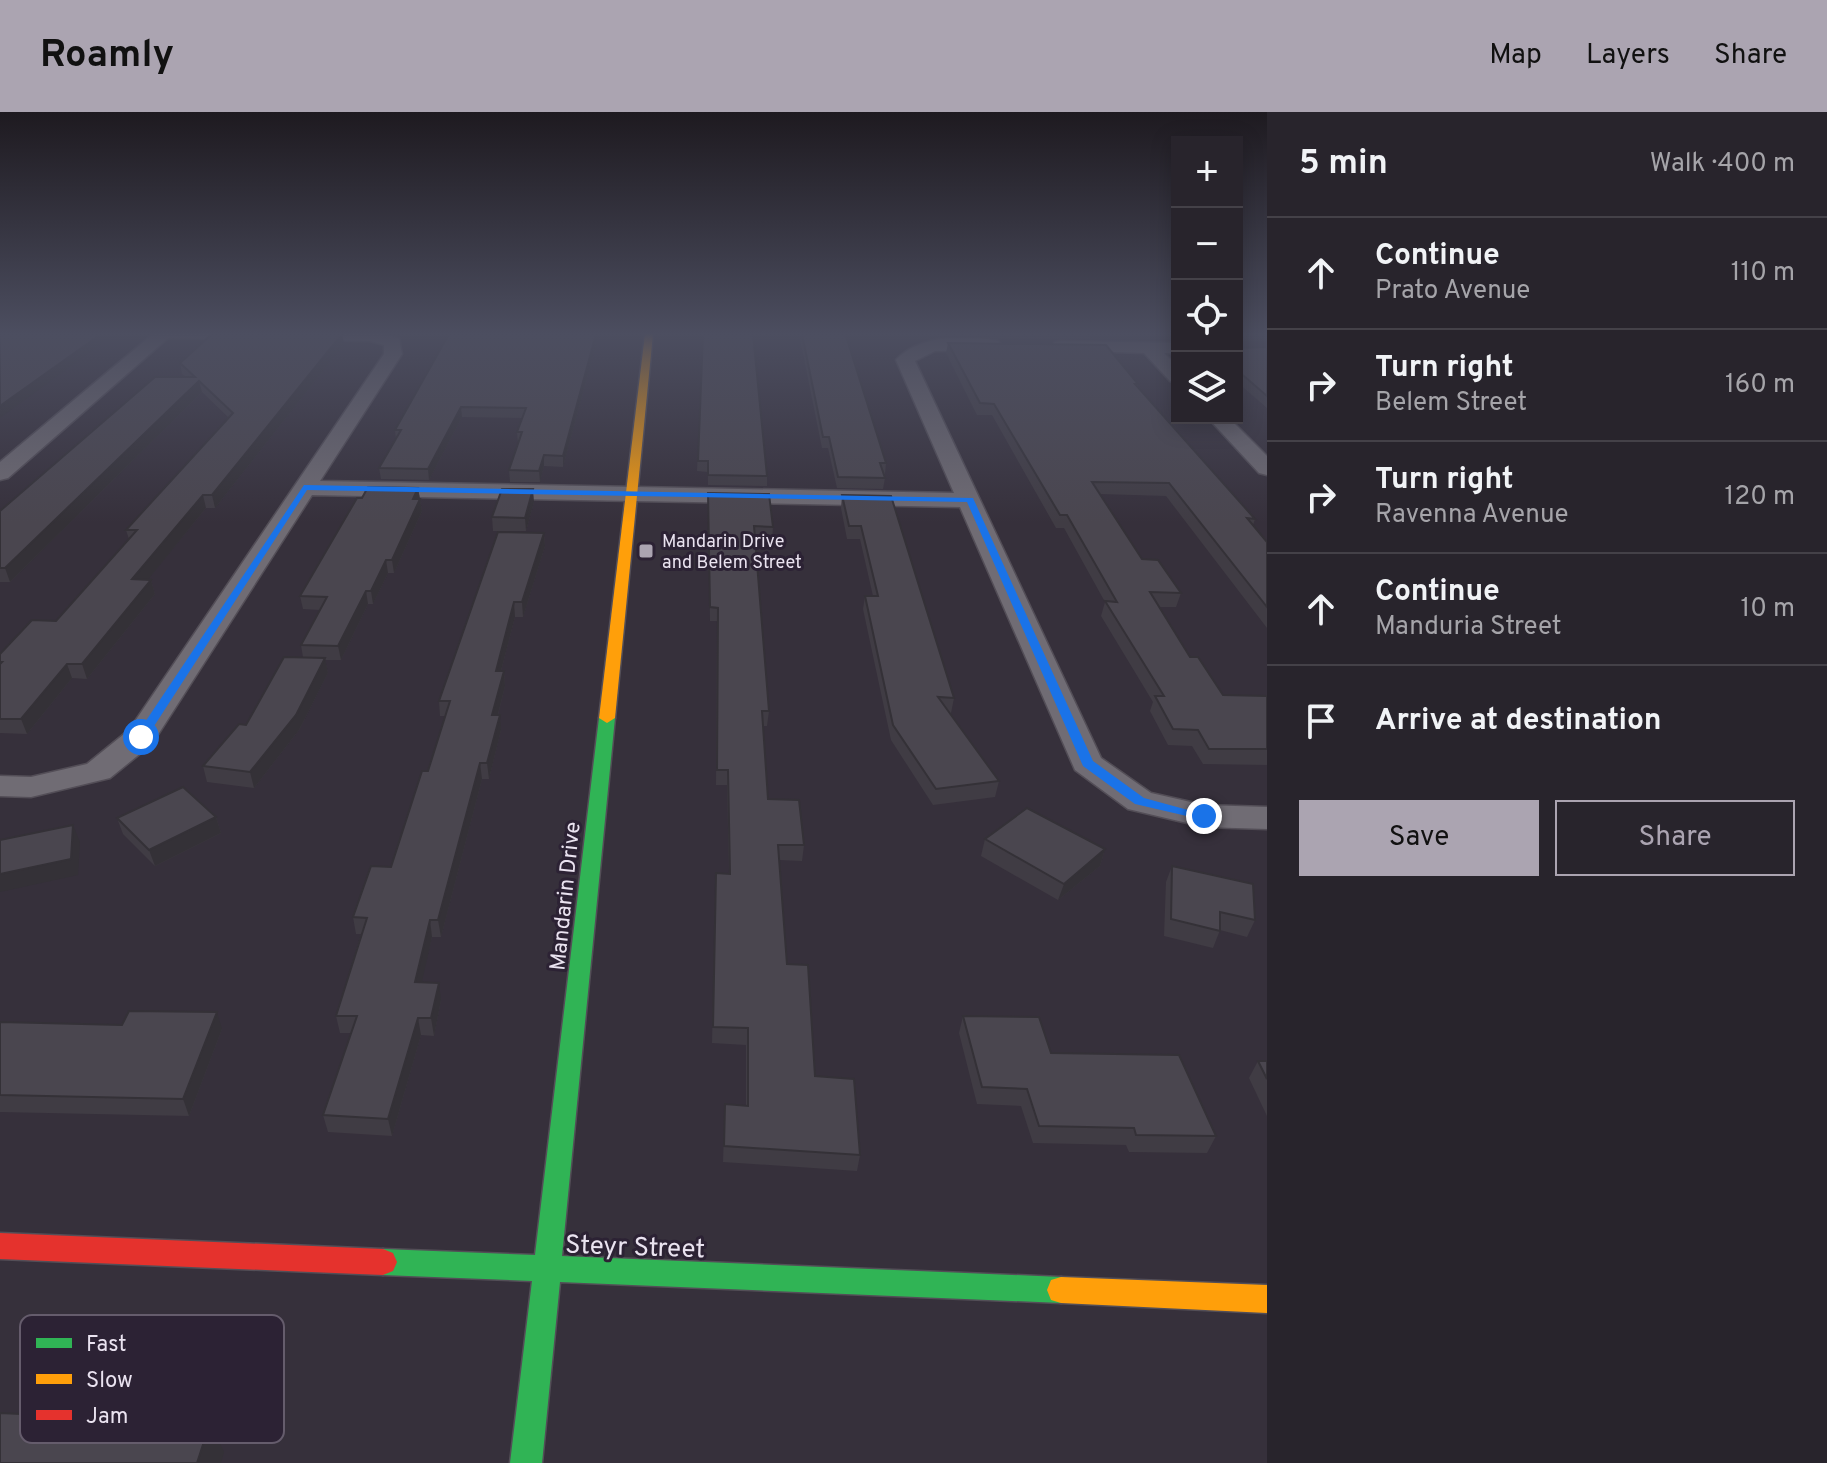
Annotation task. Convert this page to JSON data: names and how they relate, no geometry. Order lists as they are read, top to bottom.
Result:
{
  "streets": {
    "street": ["Mandarin Drive", "Steyr Street"]
  },
  "crossings": [
    ["Mandarin Drive", "Steyr Street"]
  ],
  "places": {
    "transit": ["Mandarin Drive and Belem Street"]
  },
  "legend": ["Fast", "Slow", "Jam"],
  "page": {
    "header": "Roamly",
    "nav": ["Map", "Layers", "Share"],
    "heading": ["5 min", "Walk · 400 m"],
    "map_buttons": ["+", "−"],
    "list": [
      ["Continue", "Prato Avenue", "110 m"],
      ["Turn right", "Belem Street", "160 m"],
      ["Turn right", "Ravenna Avenue", "120 m"],
      ["Continue", "Manduria Street", "10 m"],
      "Arrive at destination"
    ],
    "buttons": ["Save", "Share"]
  }
}
